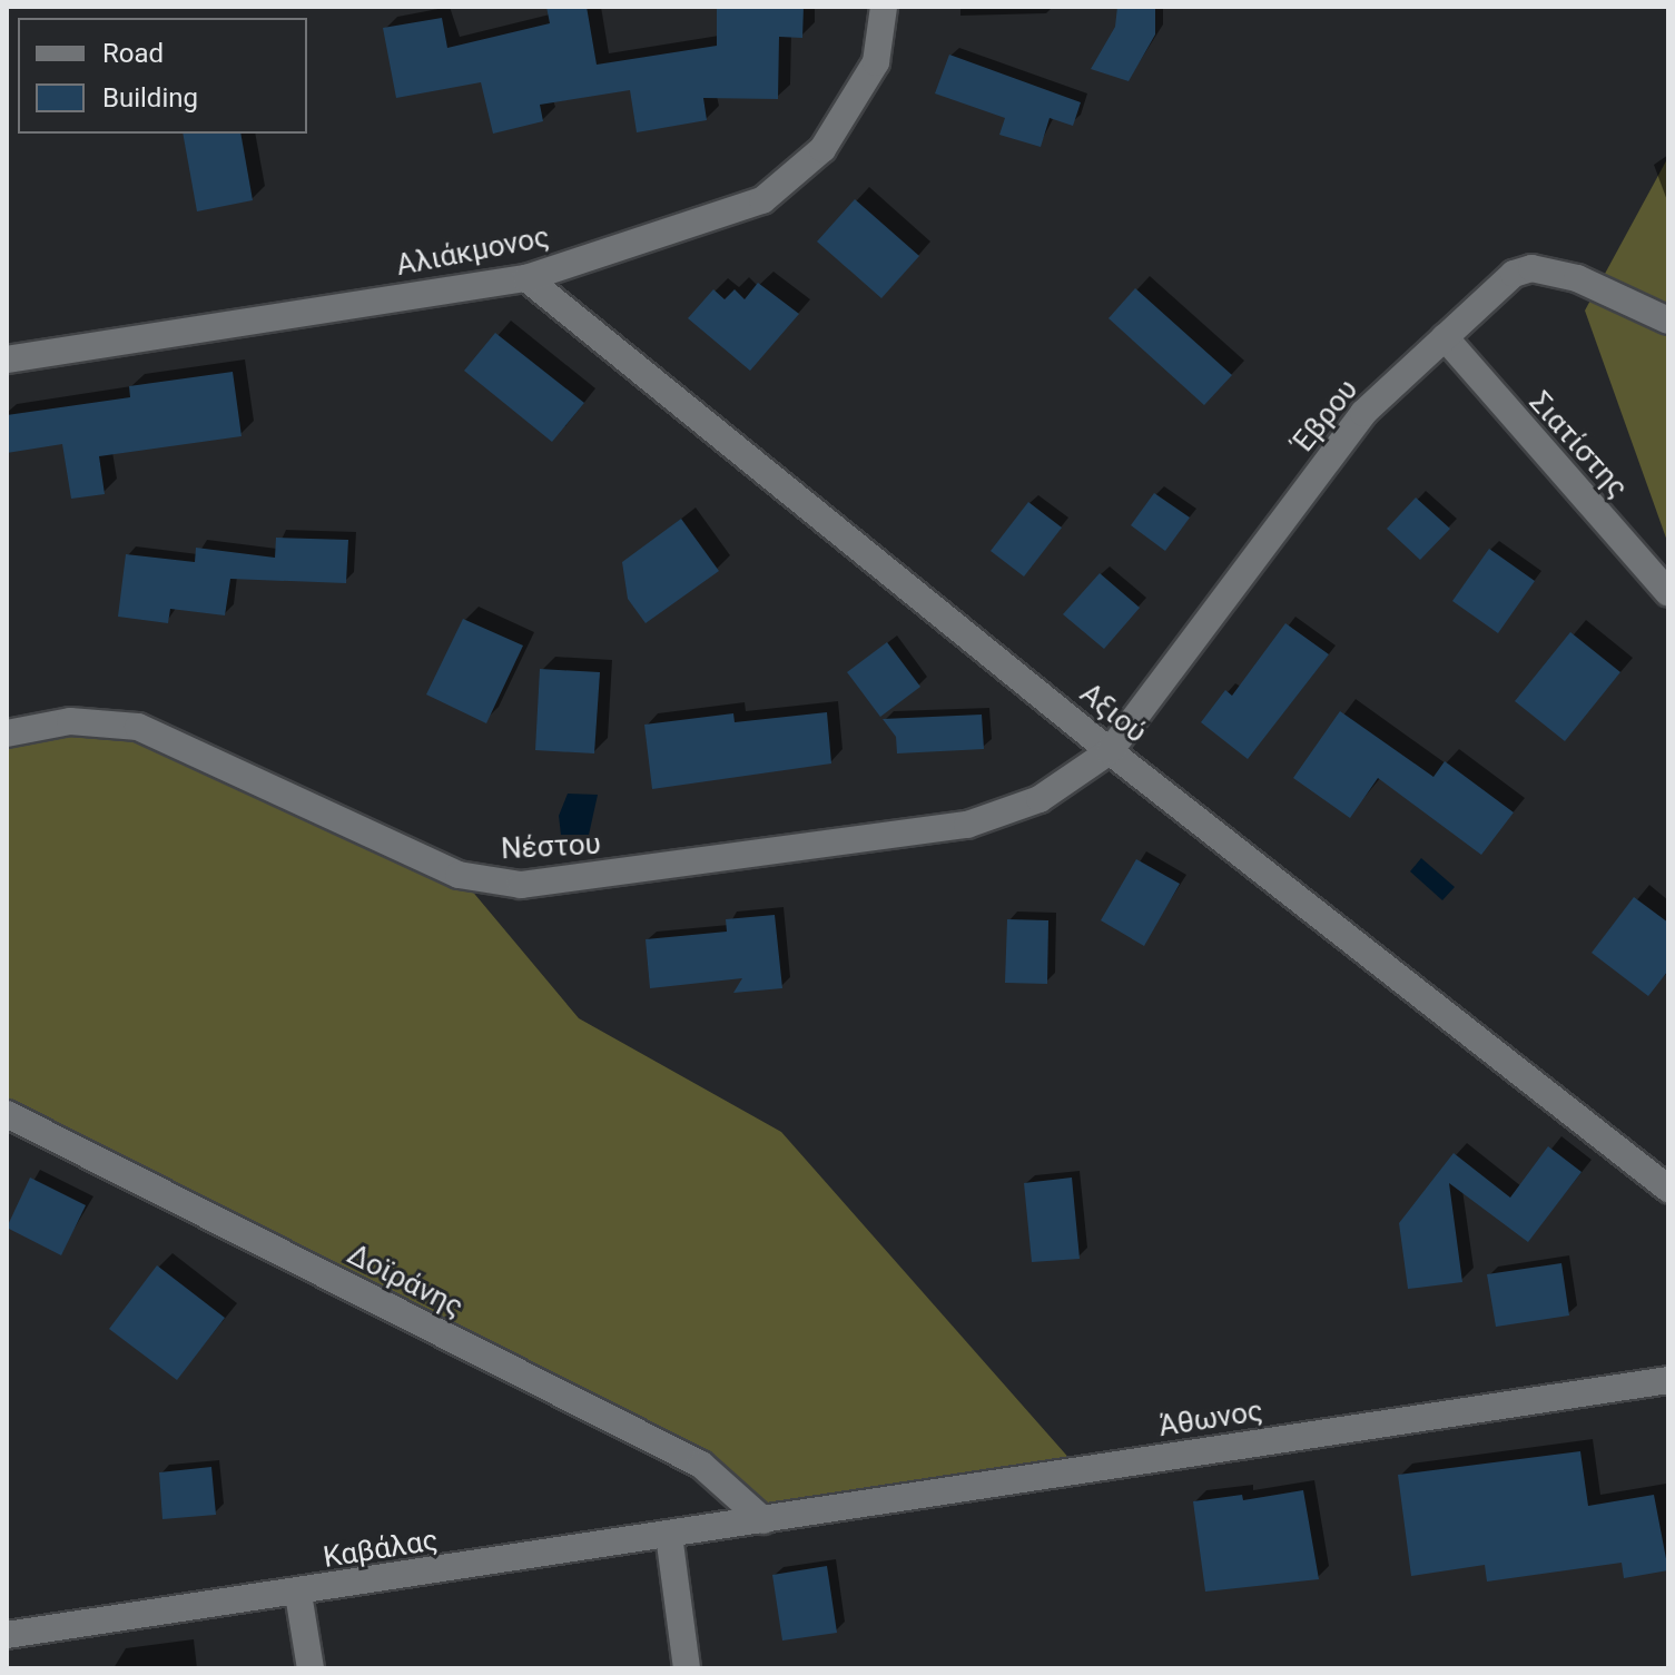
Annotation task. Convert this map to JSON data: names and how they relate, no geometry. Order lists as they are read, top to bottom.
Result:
{
  "streets": {
    "street": [
      "Αλιάκμονος",
      "Έβρου",
      "Σιατίστης",
      "Αξιού",
      "Νέστου",
      "Δοϊράνης",
      "Άθωνος",
      "Καβάλας"
    ]
  },
  "crossings": [
    ["Αλιάκμονος", "Αξιού"],
    ["Έβρου", "Σιατίστης"],
    ["Έβρου", "Αξιού"],
    ["Έβρου", "Νέστου"],
    ["Αξιού", "Νέστου"],
    ["Δοϊράνης", "Άθωνος"],
    ["Δοϊράνης", "Καβάλας"],
    ["Άθωνος", "Καβάλας"]
  ],
  "legend": ["Road", "Building"]
}
